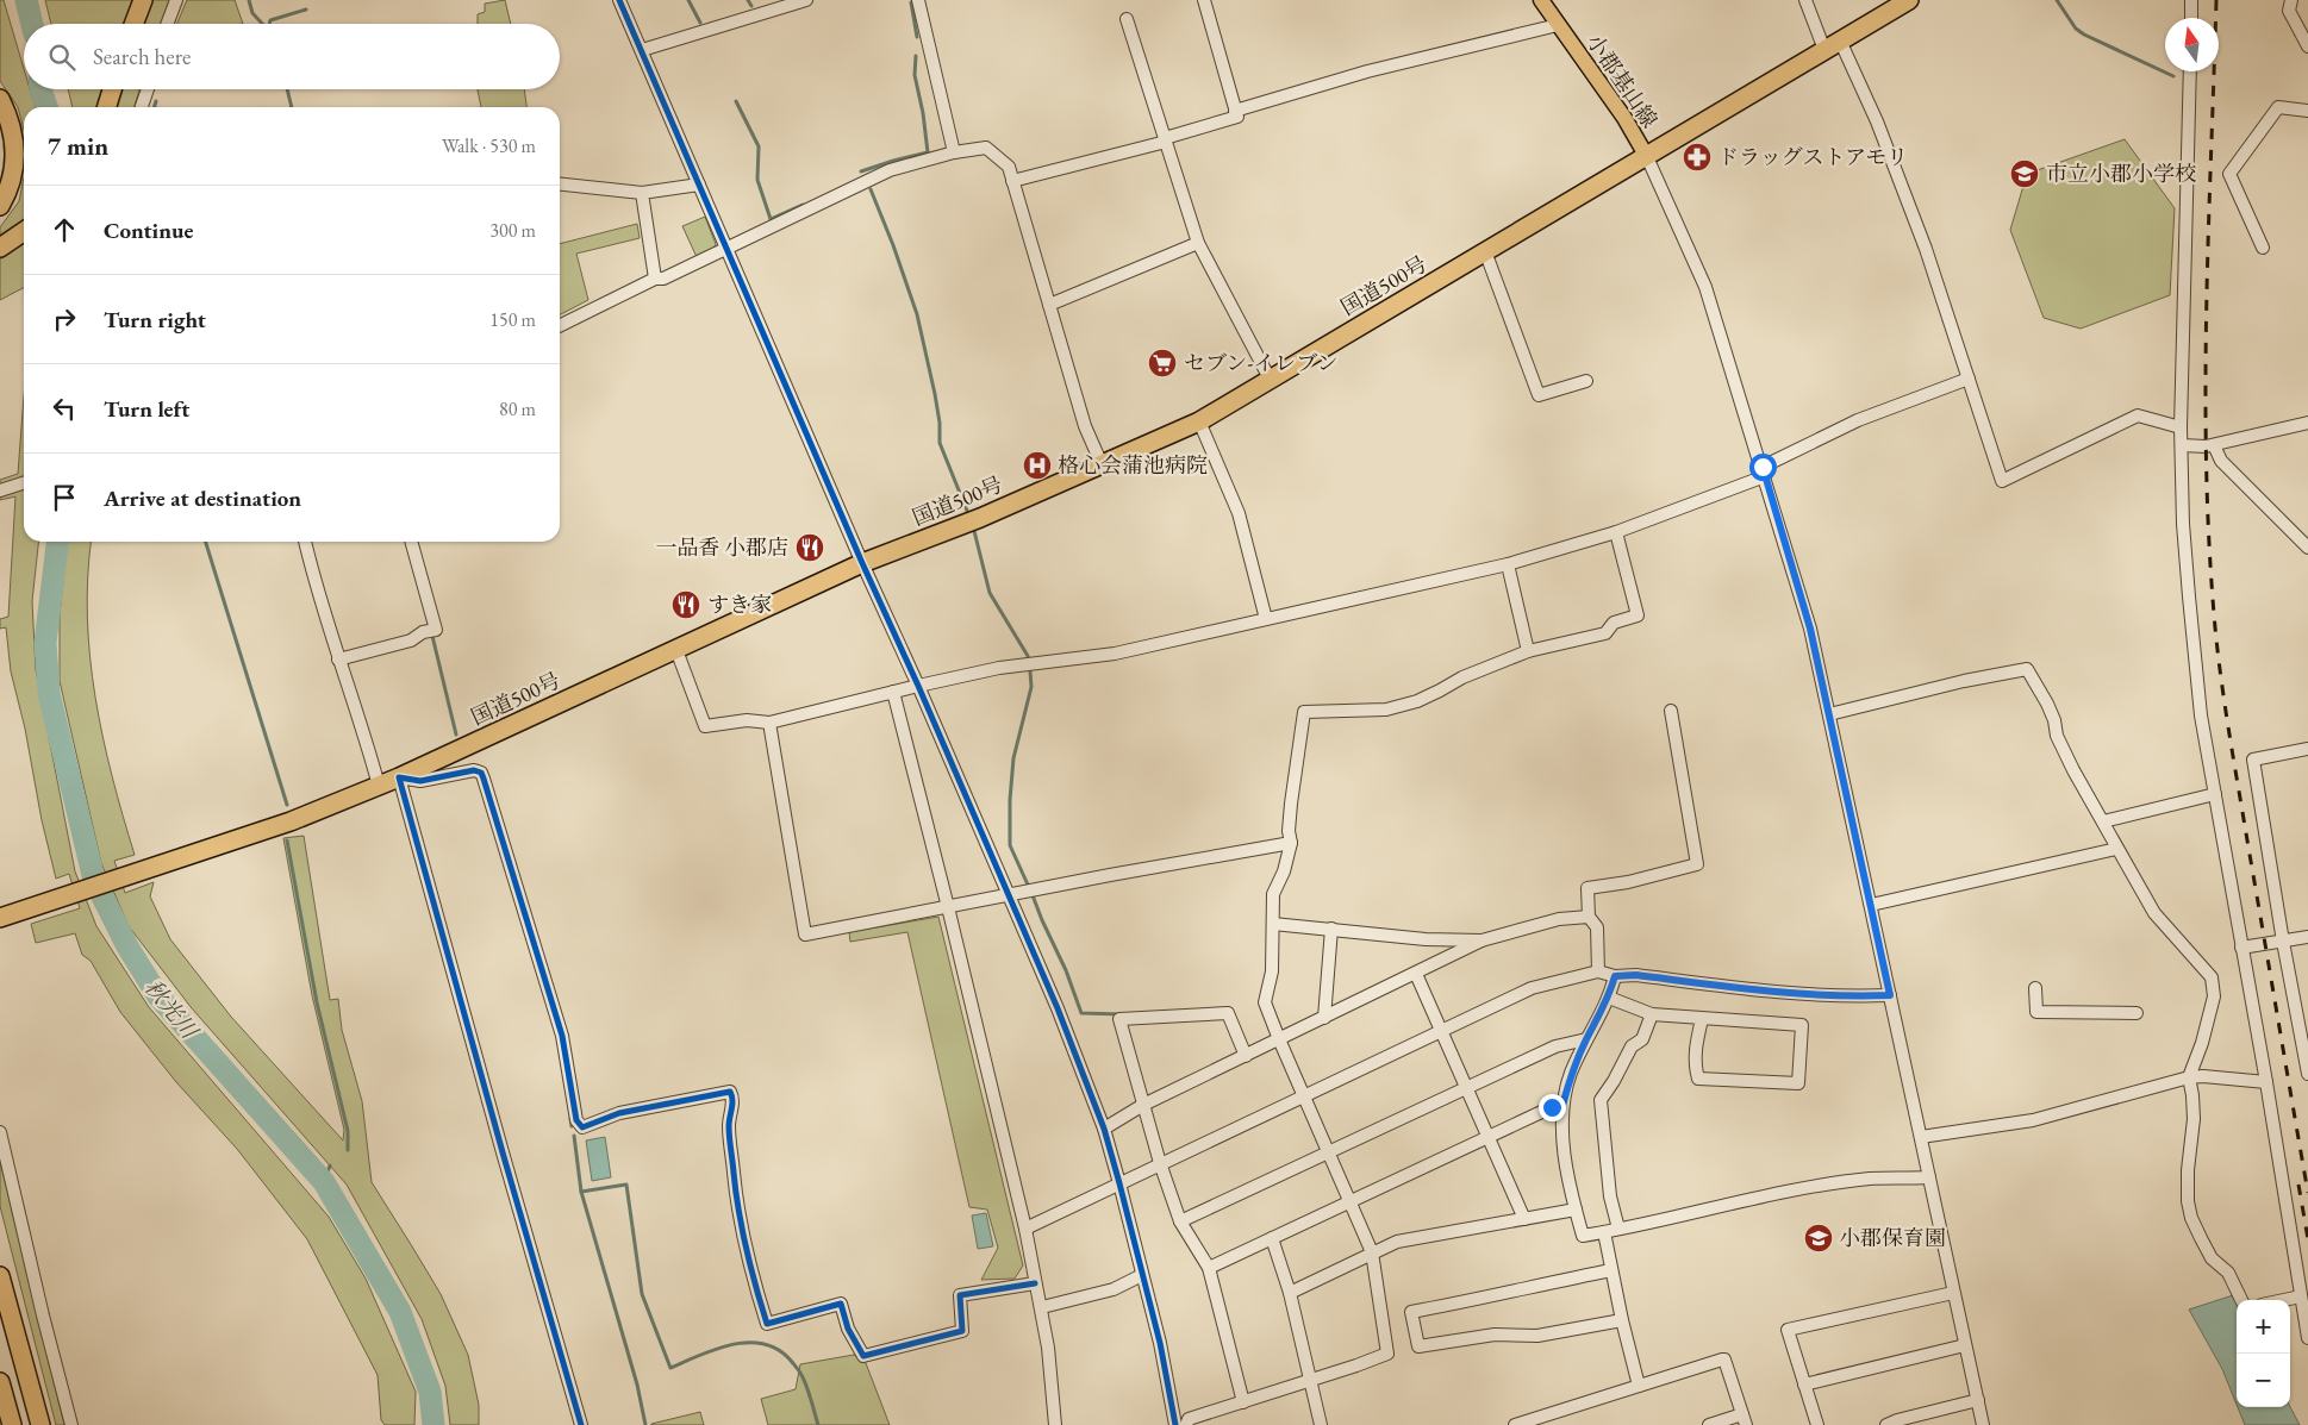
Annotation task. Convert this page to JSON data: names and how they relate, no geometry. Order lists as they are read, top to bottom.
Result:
{
  "streets": {
    "highway": ["国道500号"],
    "main road": ["小郡基山線"]
  },
  "crossings": [
    ["小郡基山線", "国道500号"]
  ],
  "water": ["秋光川"],
  "places": {
    "pharmacy": ["ドラッグストアモリ"],
    "school or university": ["市立小郡小学校", "小郡保育園"],
    "supermarket": ["セブン-イレブン"],
    "hospital": ["格心会蒲池病院"],
    "restaurant": ["一品香 小郡店", "すき家"]
  },
  "north": "top",
  "page": {
    "search": "Search here",
    "heading": ["7 min", "Walk · 530 m"],
    "list": [
      ["Continue", "300 m"],
      ["Turn right", "150 m"],
      ["Turn left", "80 m"],
      "Arrive at destination"
    ],
    "map_buttons": ["+", "−"]
  }
}
